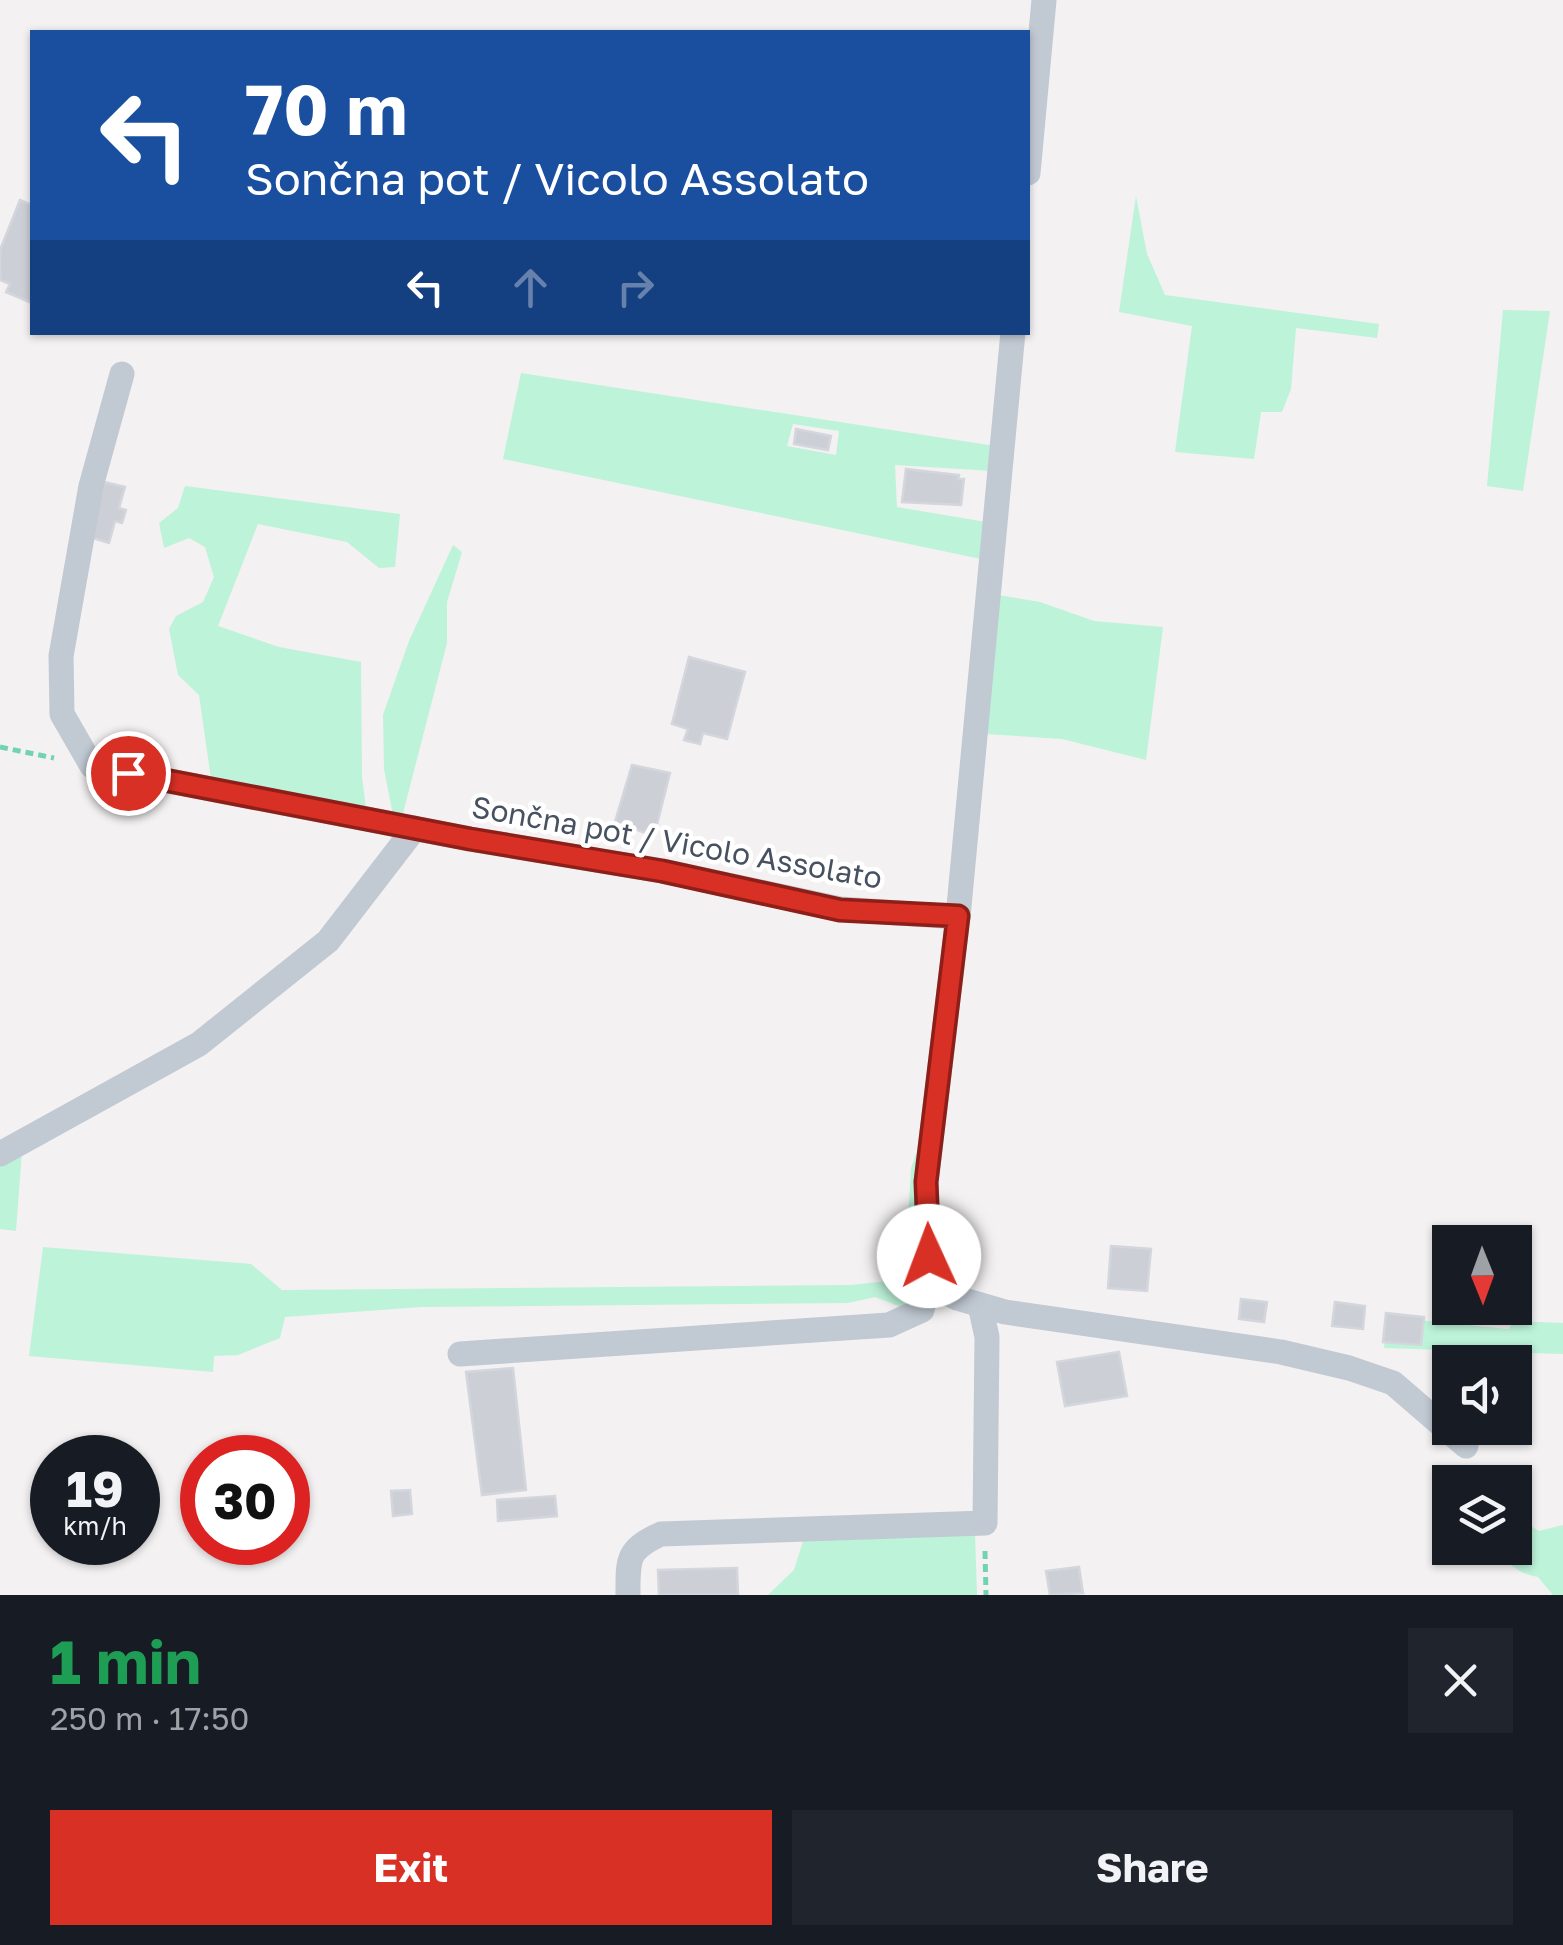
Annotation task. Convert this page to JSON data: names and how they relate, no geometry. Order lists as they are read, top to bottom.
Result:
{
  "streets": {
    "street": ["Sončna pot / Vicolo Assolato"]
  },
  "north": "bottom",
  "page": {
    "turn": ["70 m", "Sončna pot / Vicolo Assolato"],
    "speed": "19 km/h",
    "limit": "30",
    "heading": ["1 min", "250 m · 17:50"],
    "buttons": ["Exit", "Share"]
  }
}
